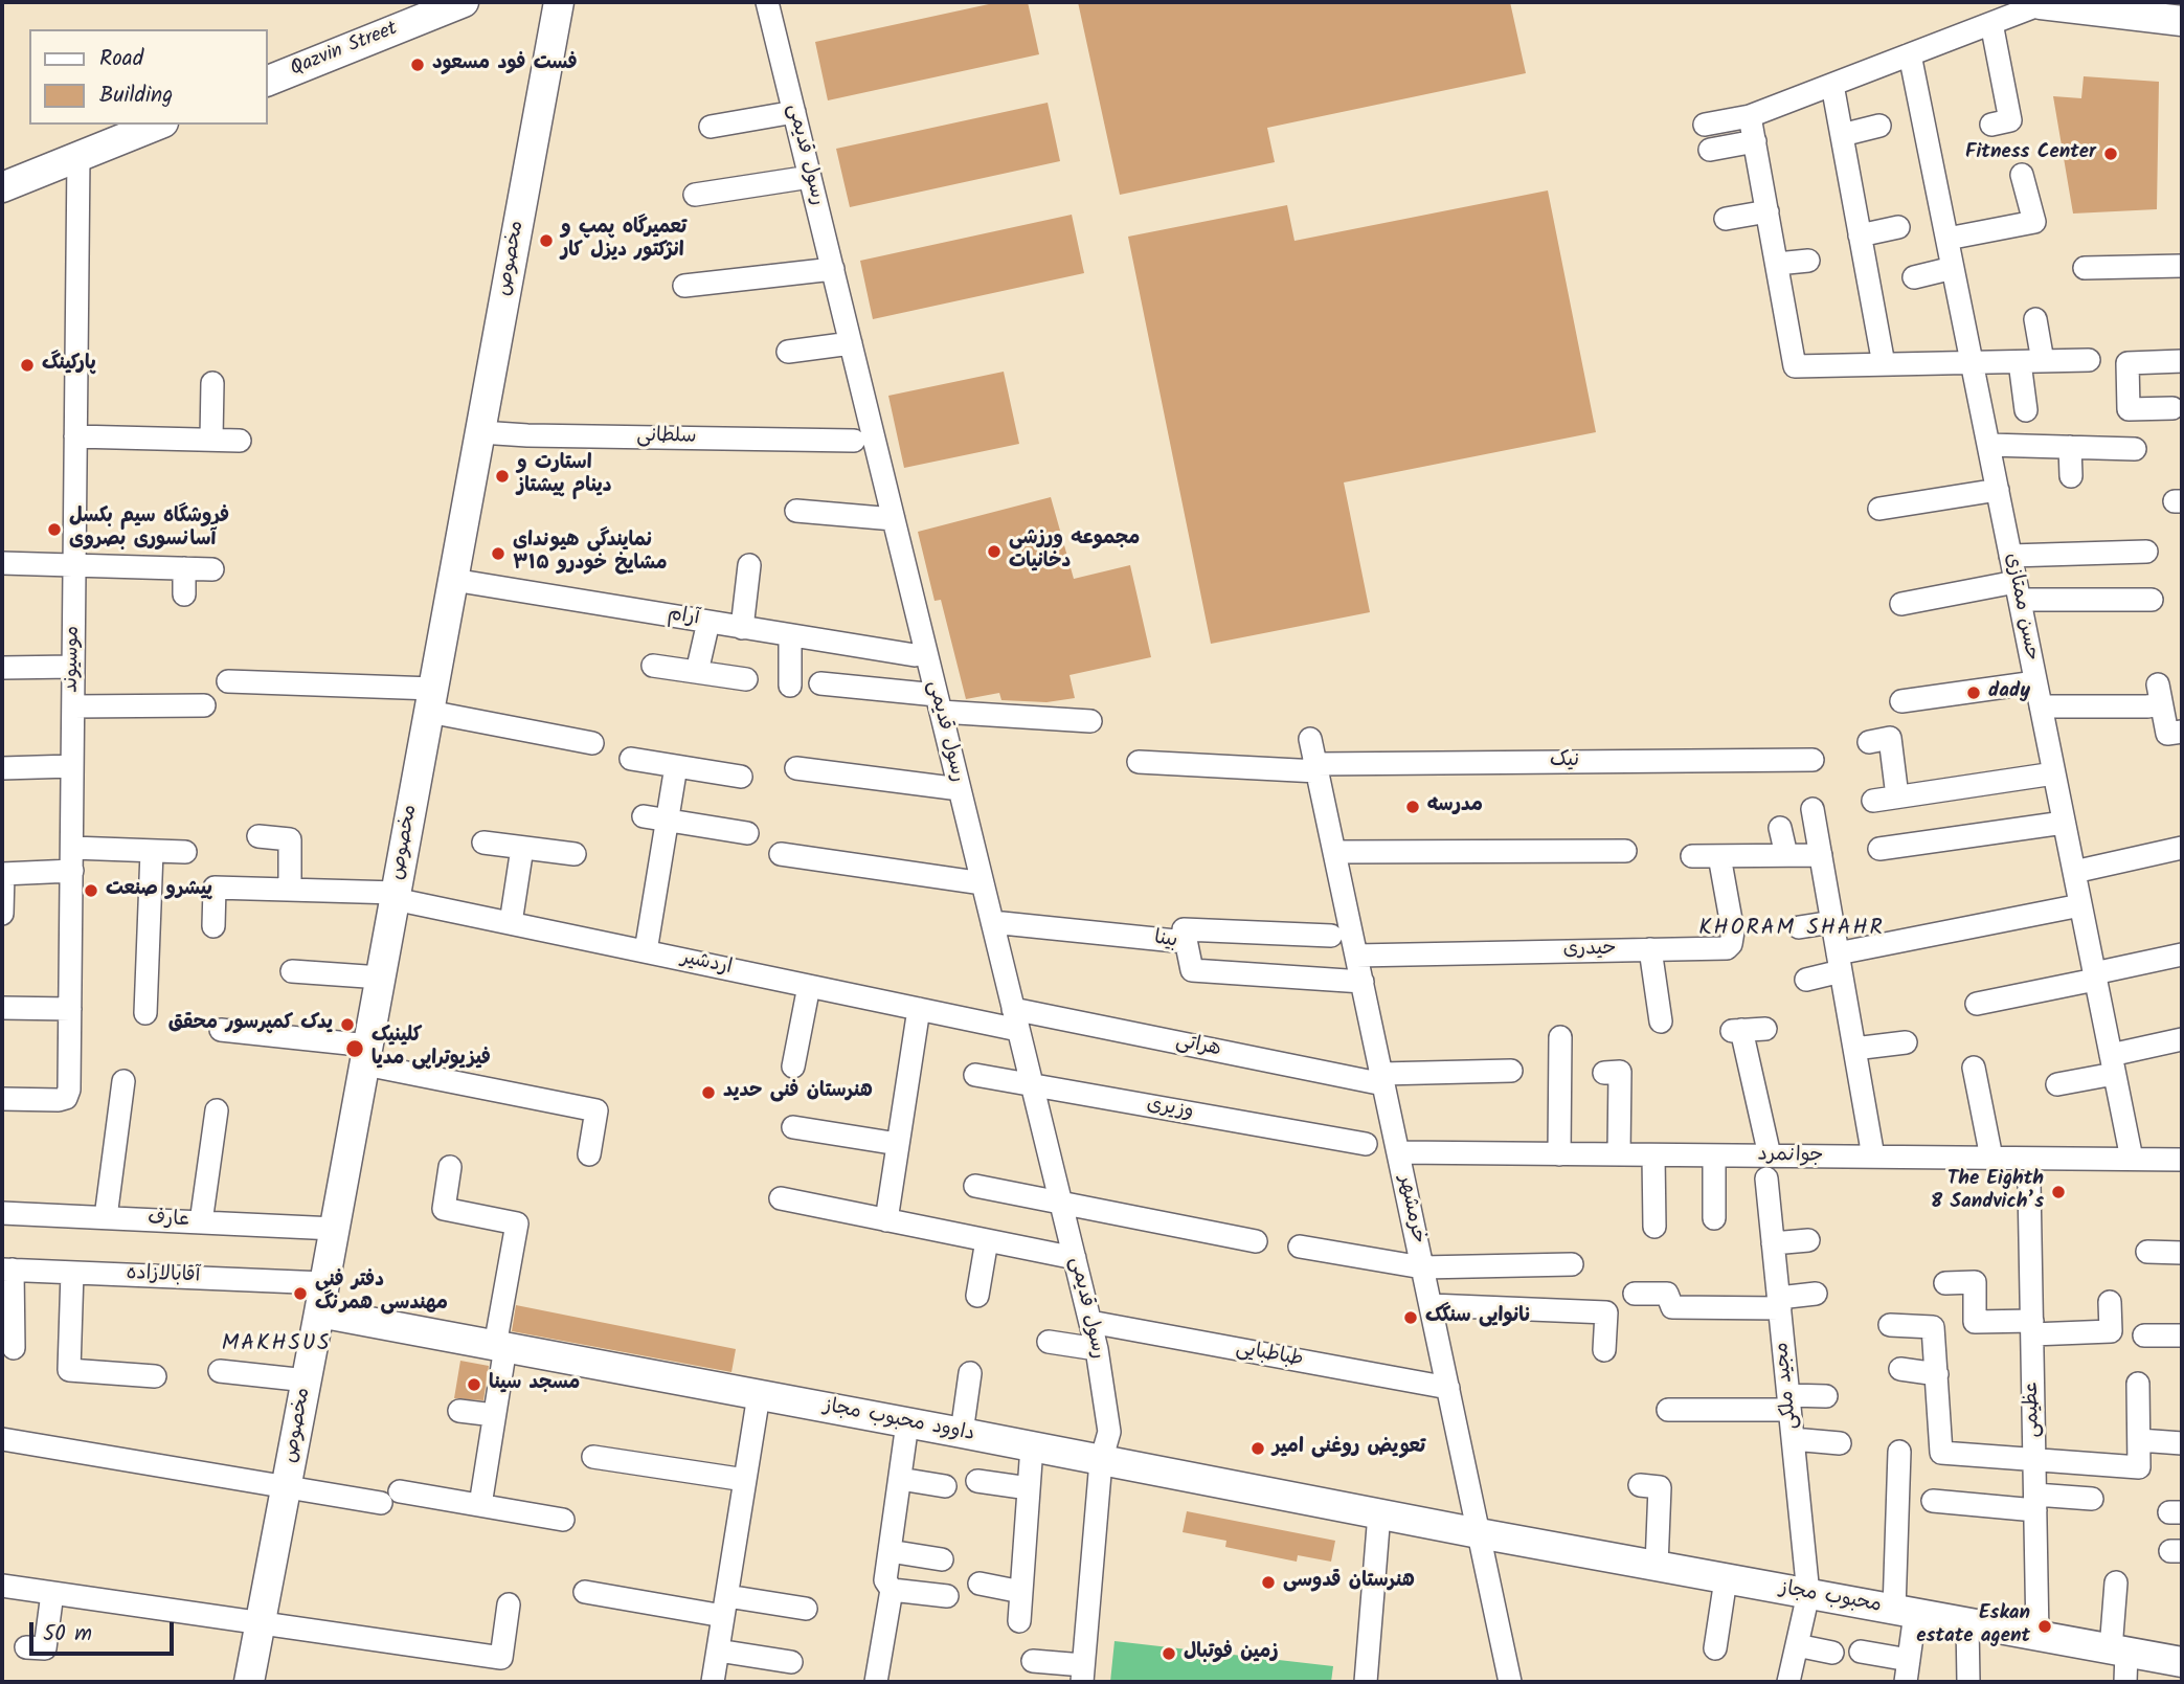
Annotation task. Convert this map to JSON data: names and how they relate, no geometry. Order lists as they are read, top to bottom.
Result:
{
  "streets": {
    "main road": [
      "Qazvin Street",
      "مخصوص",
      "داوود محبوب مجاز",
      "محبوب مجاز"
    ],
    "street": [
      "رسول قدیمی",
      "سلطانی",
      "حسن ممتازی",
      "آرام",
      "موسیوند",
      "نیک",
      "بینا",
      "حیدری",
      "اردشیر",
      "هراتی",
      "وزیری",
      "جوانمرد",
      "خرمشهر",
      "عارف",
      "آقابالازاده",
      "طباطبایی",
      "مجید ملکی",
      "عظیمی"
    ]
  },
  "crossings": [
    ["رسول قدیمی", "بینا"],
    ["رسول قدیمی", "اردشیر"],
    ["رسول قدیمی", "هراتی"],
    ["رسول قدیمی", "وزیری"],
    ["رسول قدیمی", "طباطبایی"],
    ["رسول قدیمی", "داوود محبوب مجاز"],
    ["مخصوص", "سلطانی"],
    ["مخصوص", "آرام"],
    ["مخصوص", "اردشیر"],
    ["مخصوص", "عارف"],
    ["مخصوص", "آقابالازاده"],
    ["مخصوص", "داوود محبوب مجاز"],
    ["حسن ممتازی", "جوانمرد"],
    ["نیک", "خرمشهر"],
    ["بینا", "خرمشهر"],
    ["حیدری", "خرمشهر"],
    ["اردشیر", "هراتی"],
    ["هراتی", "خرمشهر"],
    ["جوانمرد", "خرمشهر"],
    ["خرمشهر", "طباطبایی"],
    ["خرمشهر", "داوود محبوب مجاز"],
    ["خرمشهر", "محبوب مجاز"],
    ["مجید ملکی", "محبوب مجاز"],
    ["عظیمی", "محبوب مجاز"],
    ["داوود محبوب مجاز", "محبوب مجاز"]
  ],
  "districts": ["KHORAM SHAHR", "MAKHSUS"],
  "places": [
    "فست فود مسعود",
    "Fitness Center",
    "تعمیرگاه پمپ و انژکتور دیزل کار",
    "پارکینگ",
    "استارت و دینام پیشتاز",
    "فروشگاه سیم بکسل آسانسوری بصروی",
    "مجموعه ورزشی دخانیات",
    "نمایندگی هیوندای ۳۱۵ مشایخ خودرو",
    "dady",
    "مدرسه",
    "پیشرو صنعت",
    "یدک کمپرسور محقق",
    "کلینیک فیزیوتراپی مدیا",
    "هنرستان فنی حدید",
    "The Eighth 8 Sandvich’s",
    "دفتر فنی مهندسی همرنگ",
    "نانوایی سنگک",
    "مسجد سینا",
    "تعویض روغنی امیر",
    "هنرستان قدوسی",
    "Eskan estate agent",
    "زمین فوتبال"
  ],
  "legend": ["Road", "Building"],
  "scale_bar": "50 m"
}
